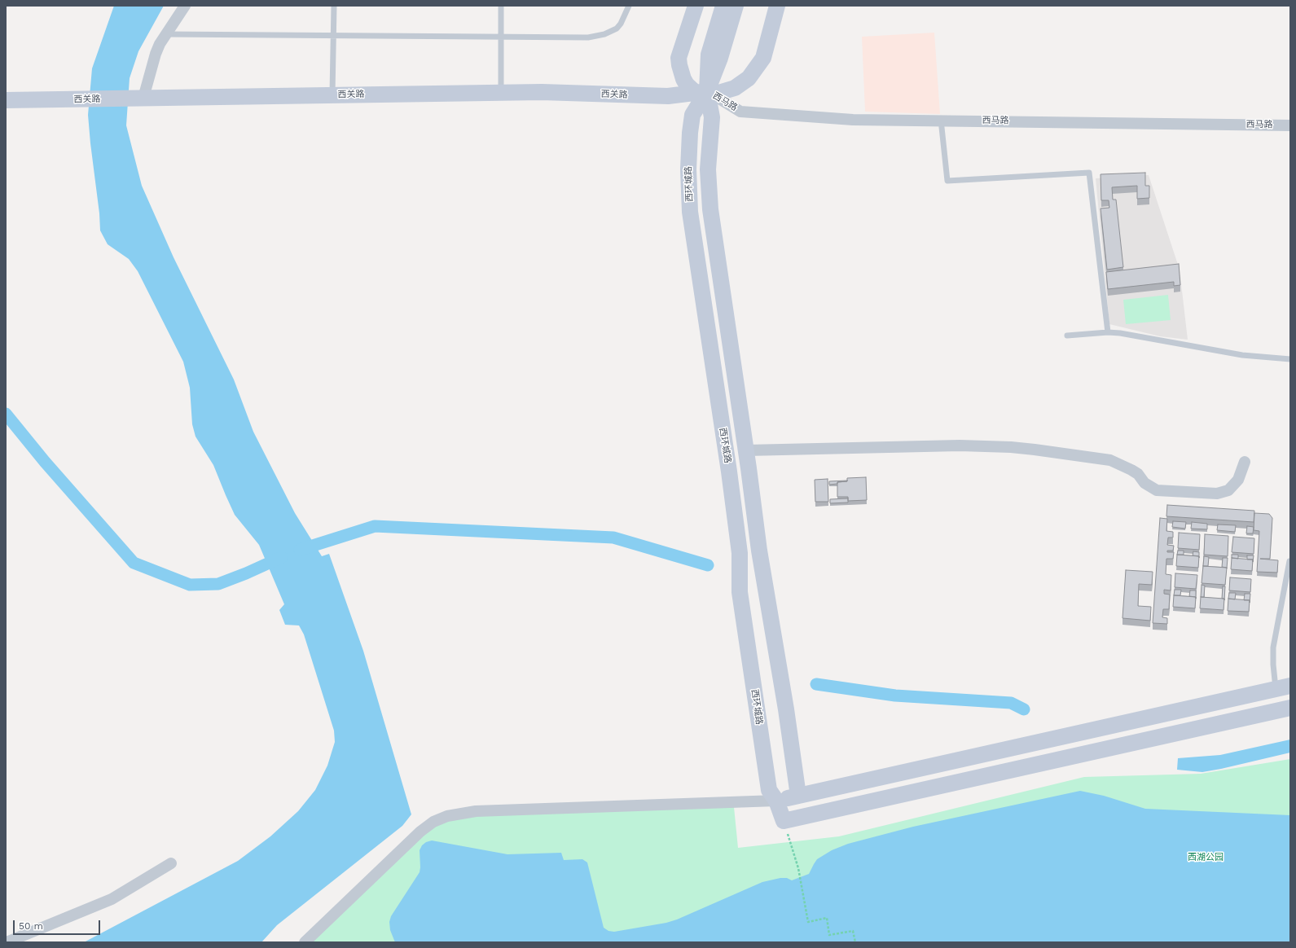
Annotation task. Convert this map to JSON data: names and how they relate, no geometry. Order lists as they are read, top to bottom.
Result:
{
  "streets": {
    "main road": ["西关路", "西环城路"],
    "street": ["西马路"]
  },
  "crossings": [
    ["西关路", "西马路"],
    ["西关路", "西环城路"],
    ["西马路", "西环城路"]
  ],
  "parks": ["西湖公园"],
  "scale_bar": "50 m"
}
